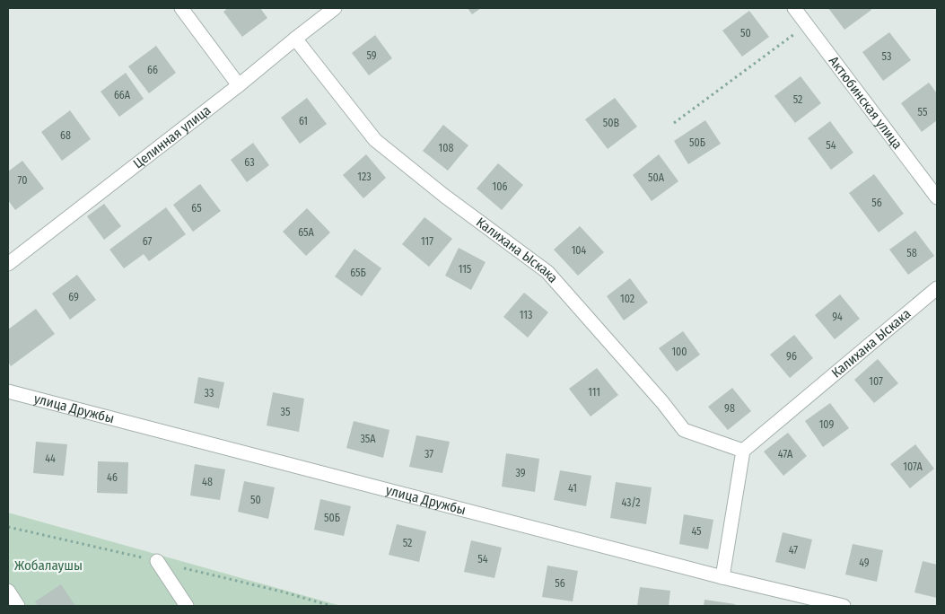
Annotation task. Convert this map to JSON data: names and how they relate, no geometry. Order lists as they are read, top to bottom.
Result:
{
  "streets": {
    "street": [
      "Актюбинская улица",
      "Целинная улица",
      "Калихана Ыскака",
      "улица Дружбы"
    ]
  },
  "crossings": [
    ["Целинная улица", "Калихана Ыскака"]
  ],
  "parks": ["Жобалаушы"],
  "house_numbers": [
    "50",
    "59",
    "53",
    "66",
    "66А",
    "52",
    "55",
    "61",
    "50В",
    "68",
    "50Б",
    "54",
    "108",
    "63",
    "123",
    "50А",
    "70",
    "106",
    "56",
    "65",
    "65А",
    "67",
    "117",
    "104",
    "58",
    "115",
    "65Б",
    "69",
    "102",
    "113",
    "94",
    "100",
    "96",
    "107",
    "111",
    "33",
    "98",
    "35",
    "109",
    "35А",
    "37",
    "47А",
    "44",
    "107А",
    "39",
    "46",
    "48",
    "41",
    "50",
    "43/2",
    "50Б",
    "45",
    "52",
    "47",
    "54",
    "49",
    "56"
  ]
}
